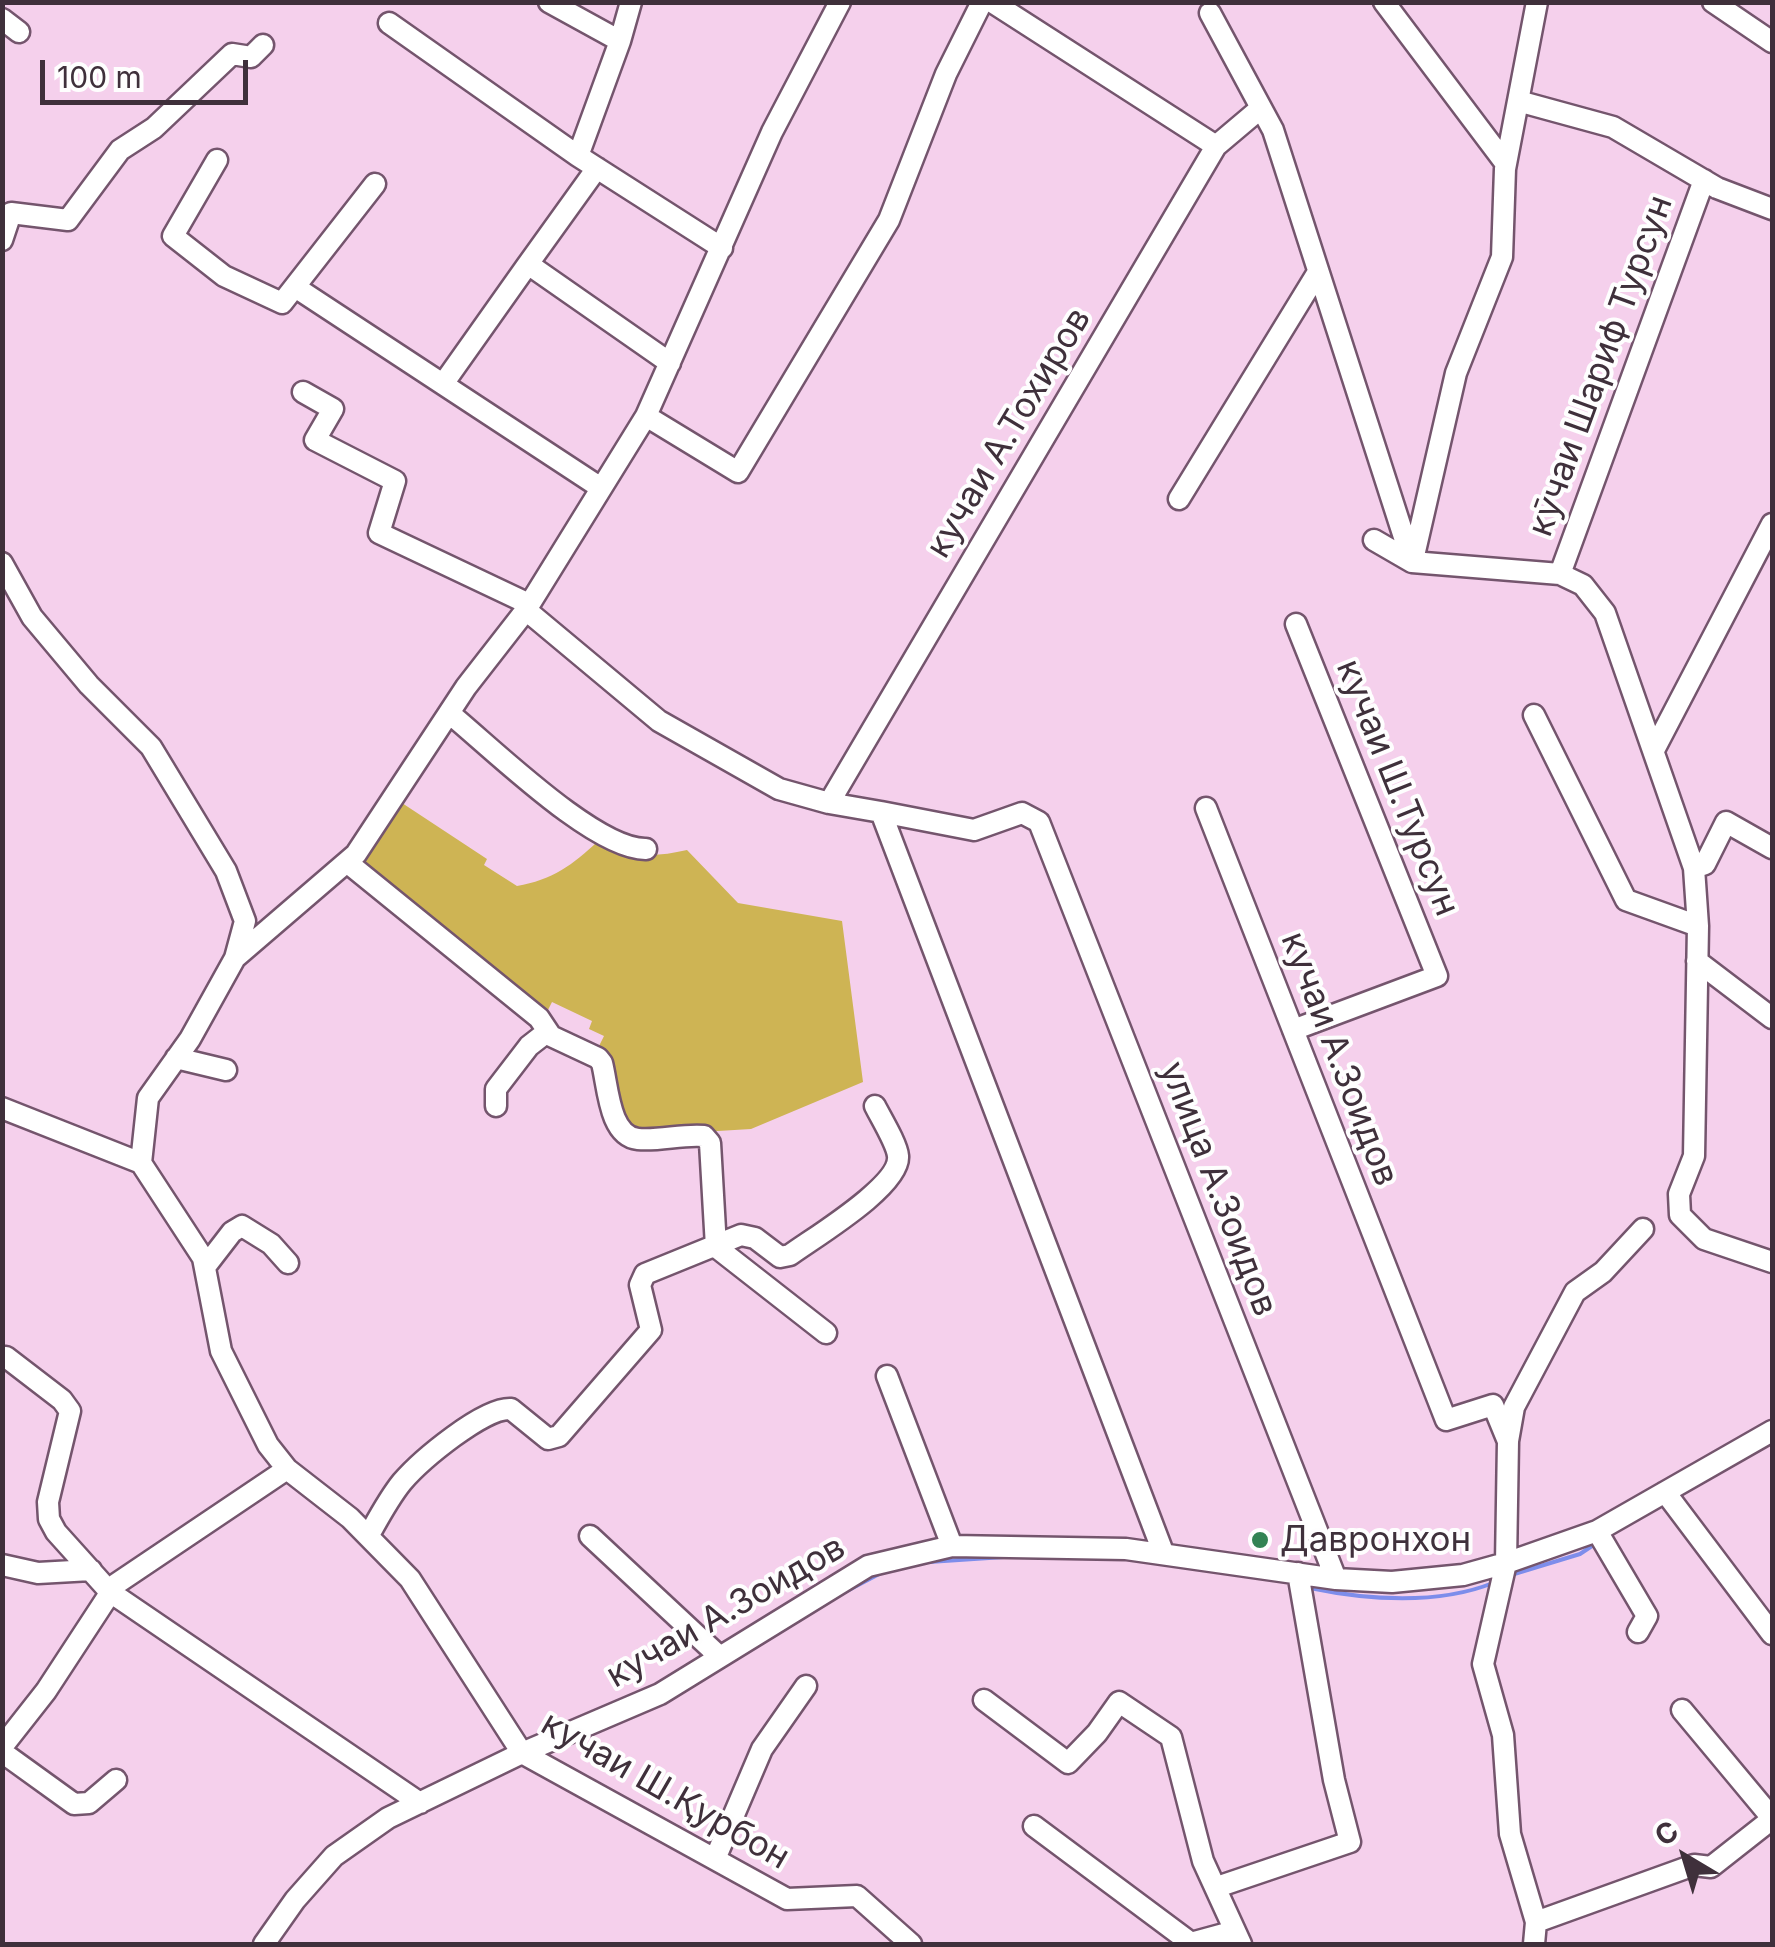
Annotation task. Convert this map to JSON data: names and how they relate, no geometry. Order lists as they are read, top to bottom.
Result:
{
  "streets": {
    "street": [
      "кӯчаи Шариф Турсун",
      "кучаи А.Тохиров",
      "кучаи Ш.Турсун",
      "кучаи А.Зоидов",
      "улица А.Зоидов",
      "кучаи Ш.Қурбон"
    ]
  },
  "crossings": [
    ["кучаи Ш.Турсун", "кучаи А.Зоидов"],
    ["кучаи А.Зоидов", "улица А.Зоидов"],
    ["кучаи А.Зоидов", "кучаи Ш.Қурбон"]
  ],
  "places": ["Давронхон"],
  "scale_bar": "100 m",
  "north": "top left"
}
